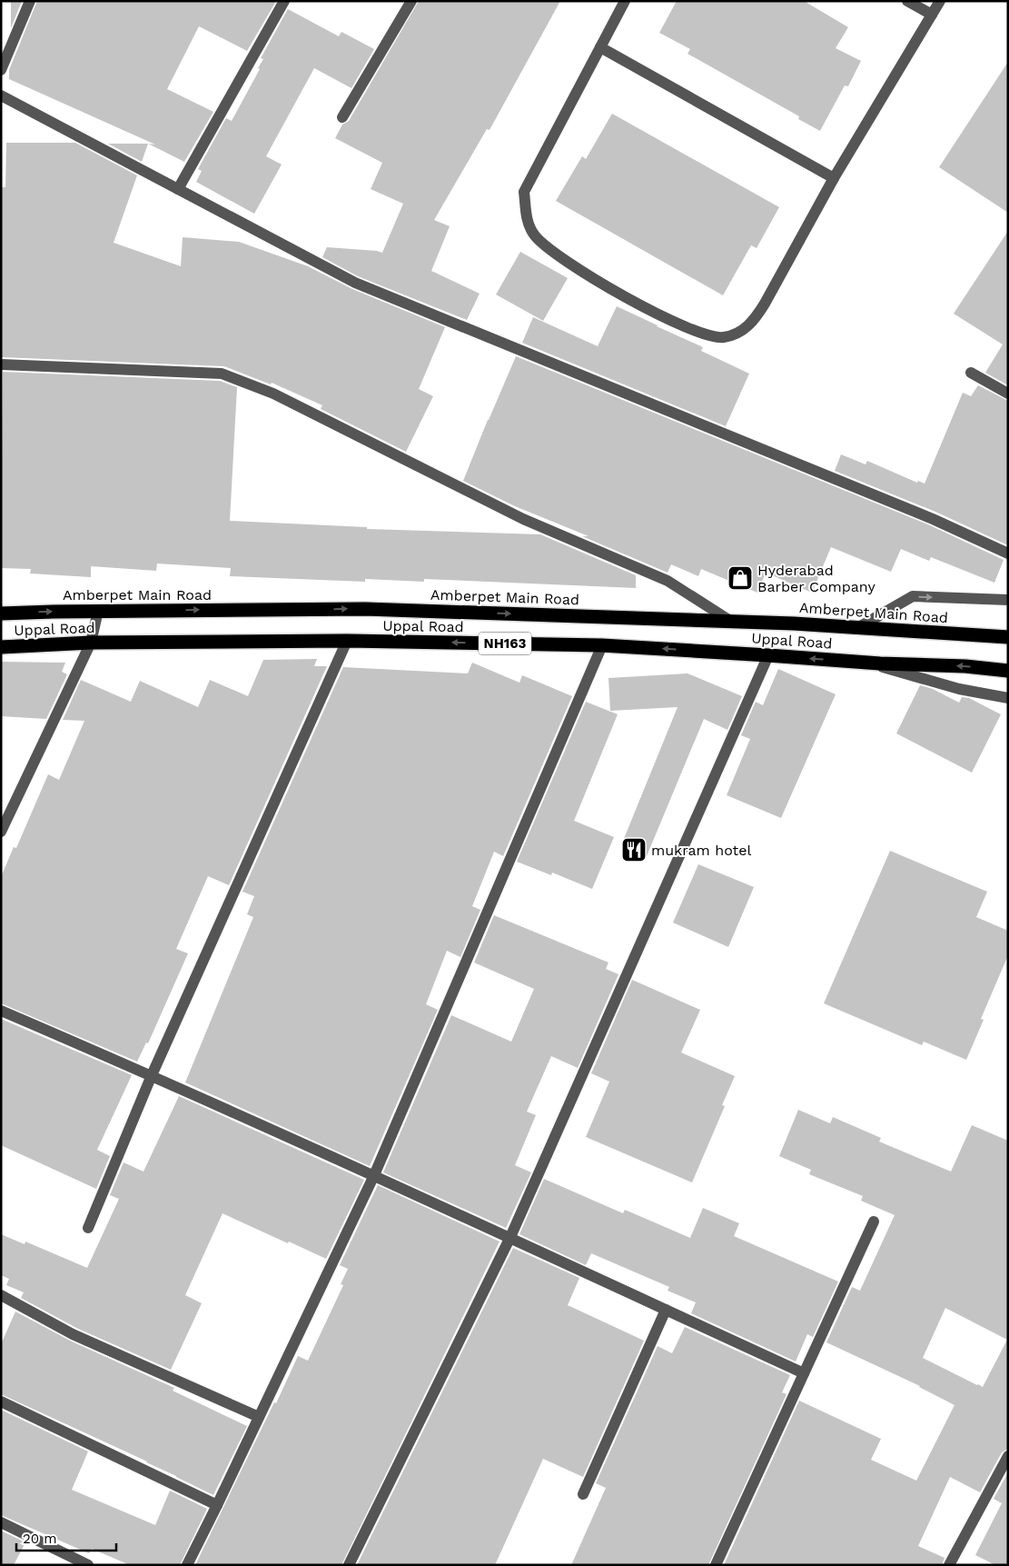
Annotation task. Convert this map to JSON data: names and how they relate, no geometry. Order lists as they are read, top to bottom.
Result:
{
  "streets": {
    "highway": ["Amberpet Main Road", "Uppal Road", "NH163"]
  },
  "one_way": ["Amberpet Main Road", "Uppal Road"],
  "places": {
    "shop": ["Hyderabad Barber Company"],
    "restaurant": ["mukram hotel"]
  },
  "scale_bar": "20 m"
}
